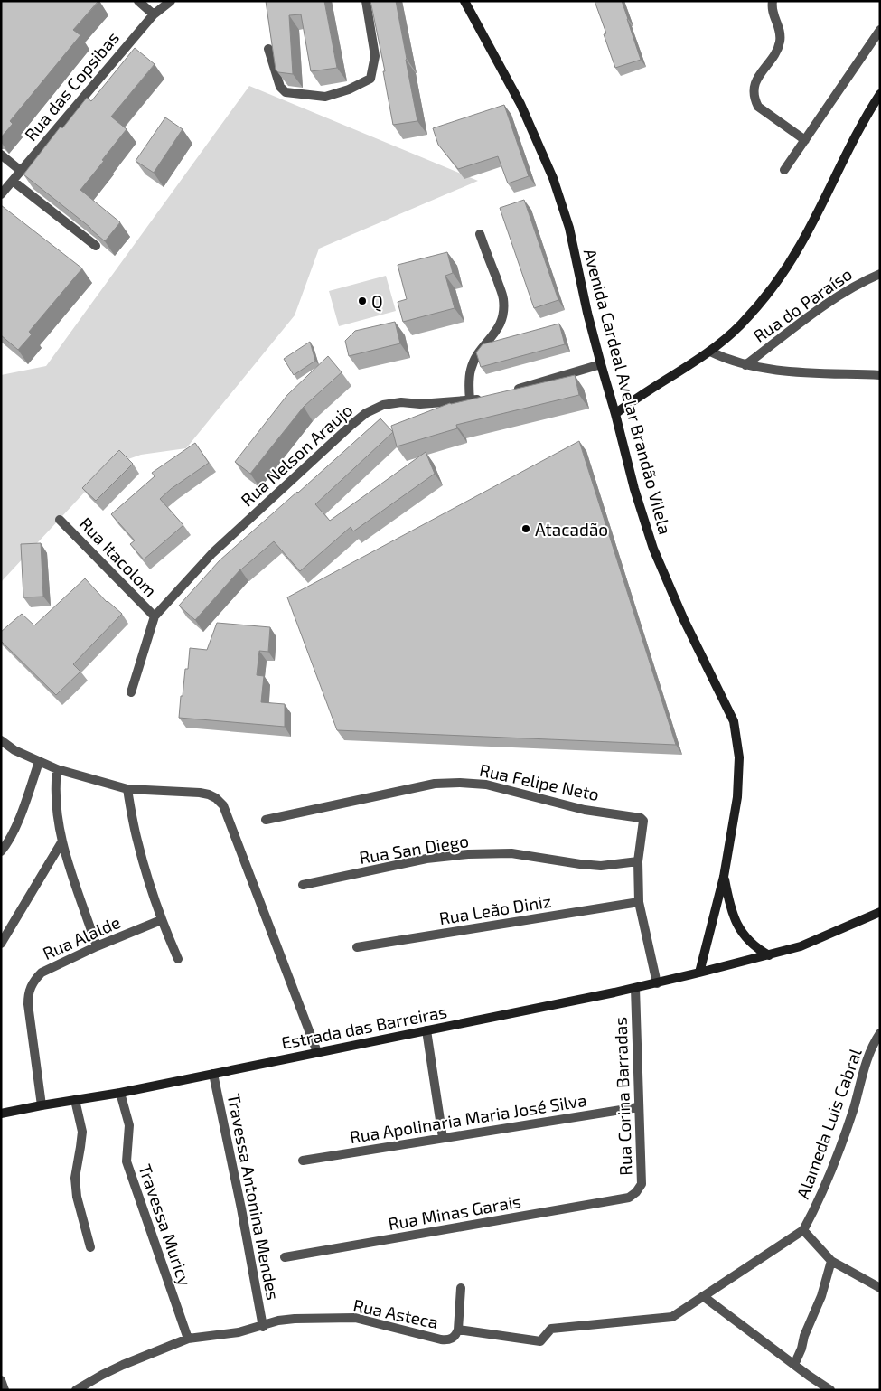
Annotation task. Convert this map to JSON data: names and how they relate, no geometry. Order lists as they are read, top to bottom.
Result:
{
  "streets": {
    "main road": ["Avenida Cardeal Avelar Brandão Vilela", "Estrada das Barreiras"],
    "street": [
      "Rua das Copsibas",
      "Rua do Paraíso",
      "Rua Nelson Araujo",
      "Rua Itacolom",
      "Rua Felipe Neto",
      "Rua San Diego",
      "Rua Leão Diniz",
      "Rua Alalde",
      "Rua Corina Barradas",
      "Rua Apolinaria Maria José Silva",
      "Alameda Luis Cabral",
      "Travessa Antonina Mendes",
      "Rua Minas Garais",
      "Travessa Muricy",
      "Rua Asteca"
    ]
  },
  "crossings": [
    ["Avenida Cardeal Avelar Brandão Vilela", "Estrada das Barreiras"],
    ["Rua Nelson Araujo", "Rua Itacolom"],
    ["Rua Felipe Neto", "Rua San Diego"],
    ["Rua Felipe Neto", "Rua Leão Diniz"],
    ["Rua Felipe Neto", "Estrada das Barreiras"],
    ["Rua Alalde", "Estrada das Barreiras"],
    ["Estrada das Barreiras", "Rua Corina Barradas"],
    ["Estrada das Barreiras", "Travessa Antonina Mendes"],
    ["Estrada das Barreiras", "Travessa Muricy"],
    ["Rua Corina Barradas", "Rua Apolinaria Maria José Silva"],
    ["Rua Corina Barradas", "Rua Minas Garais"],
    ["Alameda Luis Cabral", "Rua Asteca"],
    ["Travessa Antonina Mendes", "Rua Asteca"],
    ["Travessa Muricy", "Rua Asteca"]
  ],
  "places": ["Q", "Atacadão"]
}
